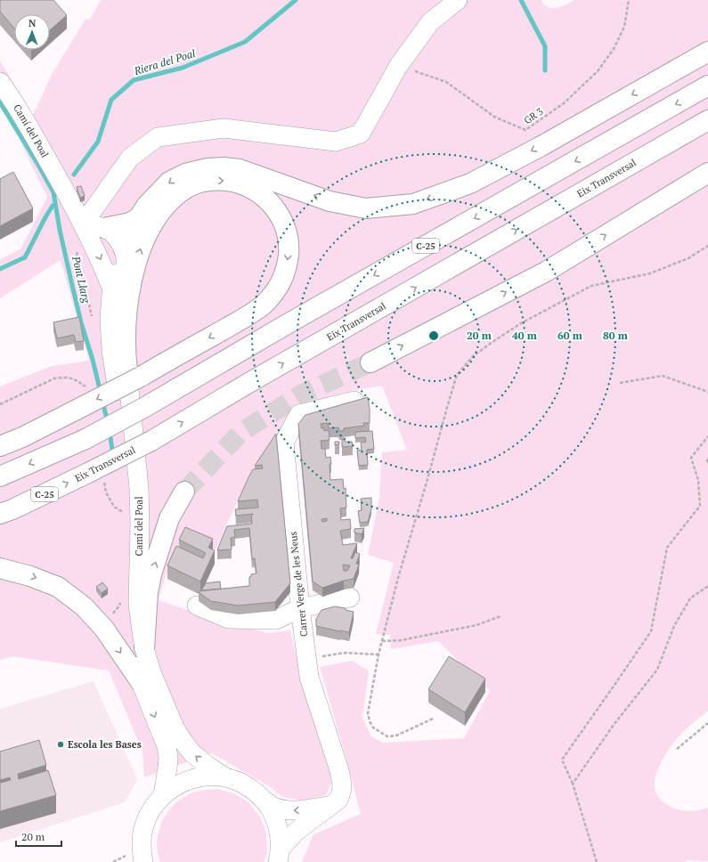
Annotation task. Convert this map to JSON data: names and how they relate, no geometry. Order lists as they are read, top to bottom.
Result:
{
  "streets": {
    "highway": ["Eix Transversal", "C-25"],
    "street": ["Camí del Poal", "Carrer Verge de les Neus"],
    "path": ["GR 3"]
  },
  "water": ["Riera del Poal", "Pont Llarg"],
  "places": ["Escola les Bases"],
  "scale_bar": "20 m",
  "north": "top",
  "rings": [
    "20 m",
    "40 m",
    "60 m",
    "80 m"
  ]
}
